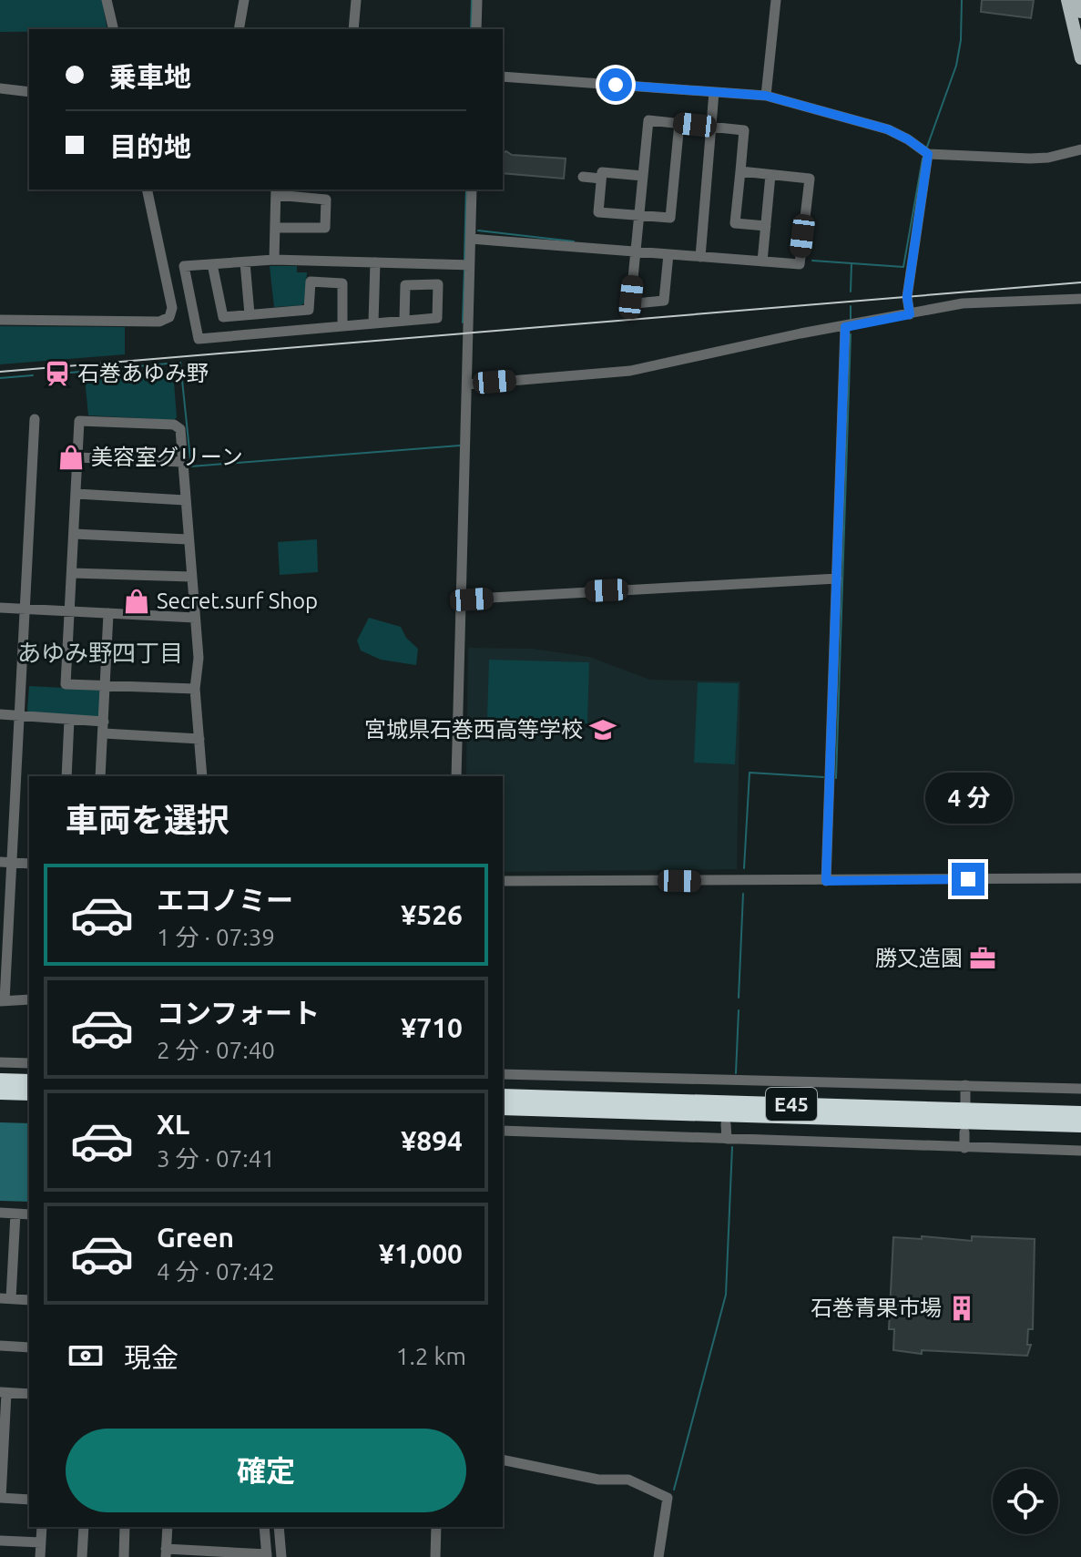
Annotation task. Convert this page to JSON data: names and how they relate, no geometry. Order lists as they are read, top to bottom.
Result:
{
  "streets": {
    "highway": ["E45"]
  },
  "districts": ["あゆみ野四丁目"],
  "places": {
    "station": ["石巻あゆみ野"],
    "shop": ["美容室グリーン", "Secret.surf Shop"],
    "school or university": ["宮城県石巻西高等学校"],
    "office": ["勝又造園"],
    "building": ["石巻青果市場"]
  },
  "page": {
    "banner": ["乗車地", "目的地"],
    "bubble": "4 分",
    "heading": "車両を選択",
    "list": [
      {
        "name": "エコノミー",
        "note": "1 分 · 07:39",
        "value": "¥526"
      },
      {
        "name": "コンフォート",
        "note": "2 分 · 07:40",
        "value": "¥710"
      },
      {
        "name": "XL",
        "note": "3 分 · 07:41",
        "value": "¥894"
      },
      {
        "name": "Green",
        "note": "4 分 · 07:42",
        "value": "¥1,000"
      }
    ],
    "pay": ["現金", "1.2 km"],
    "buttons": "確定"
  }
}
